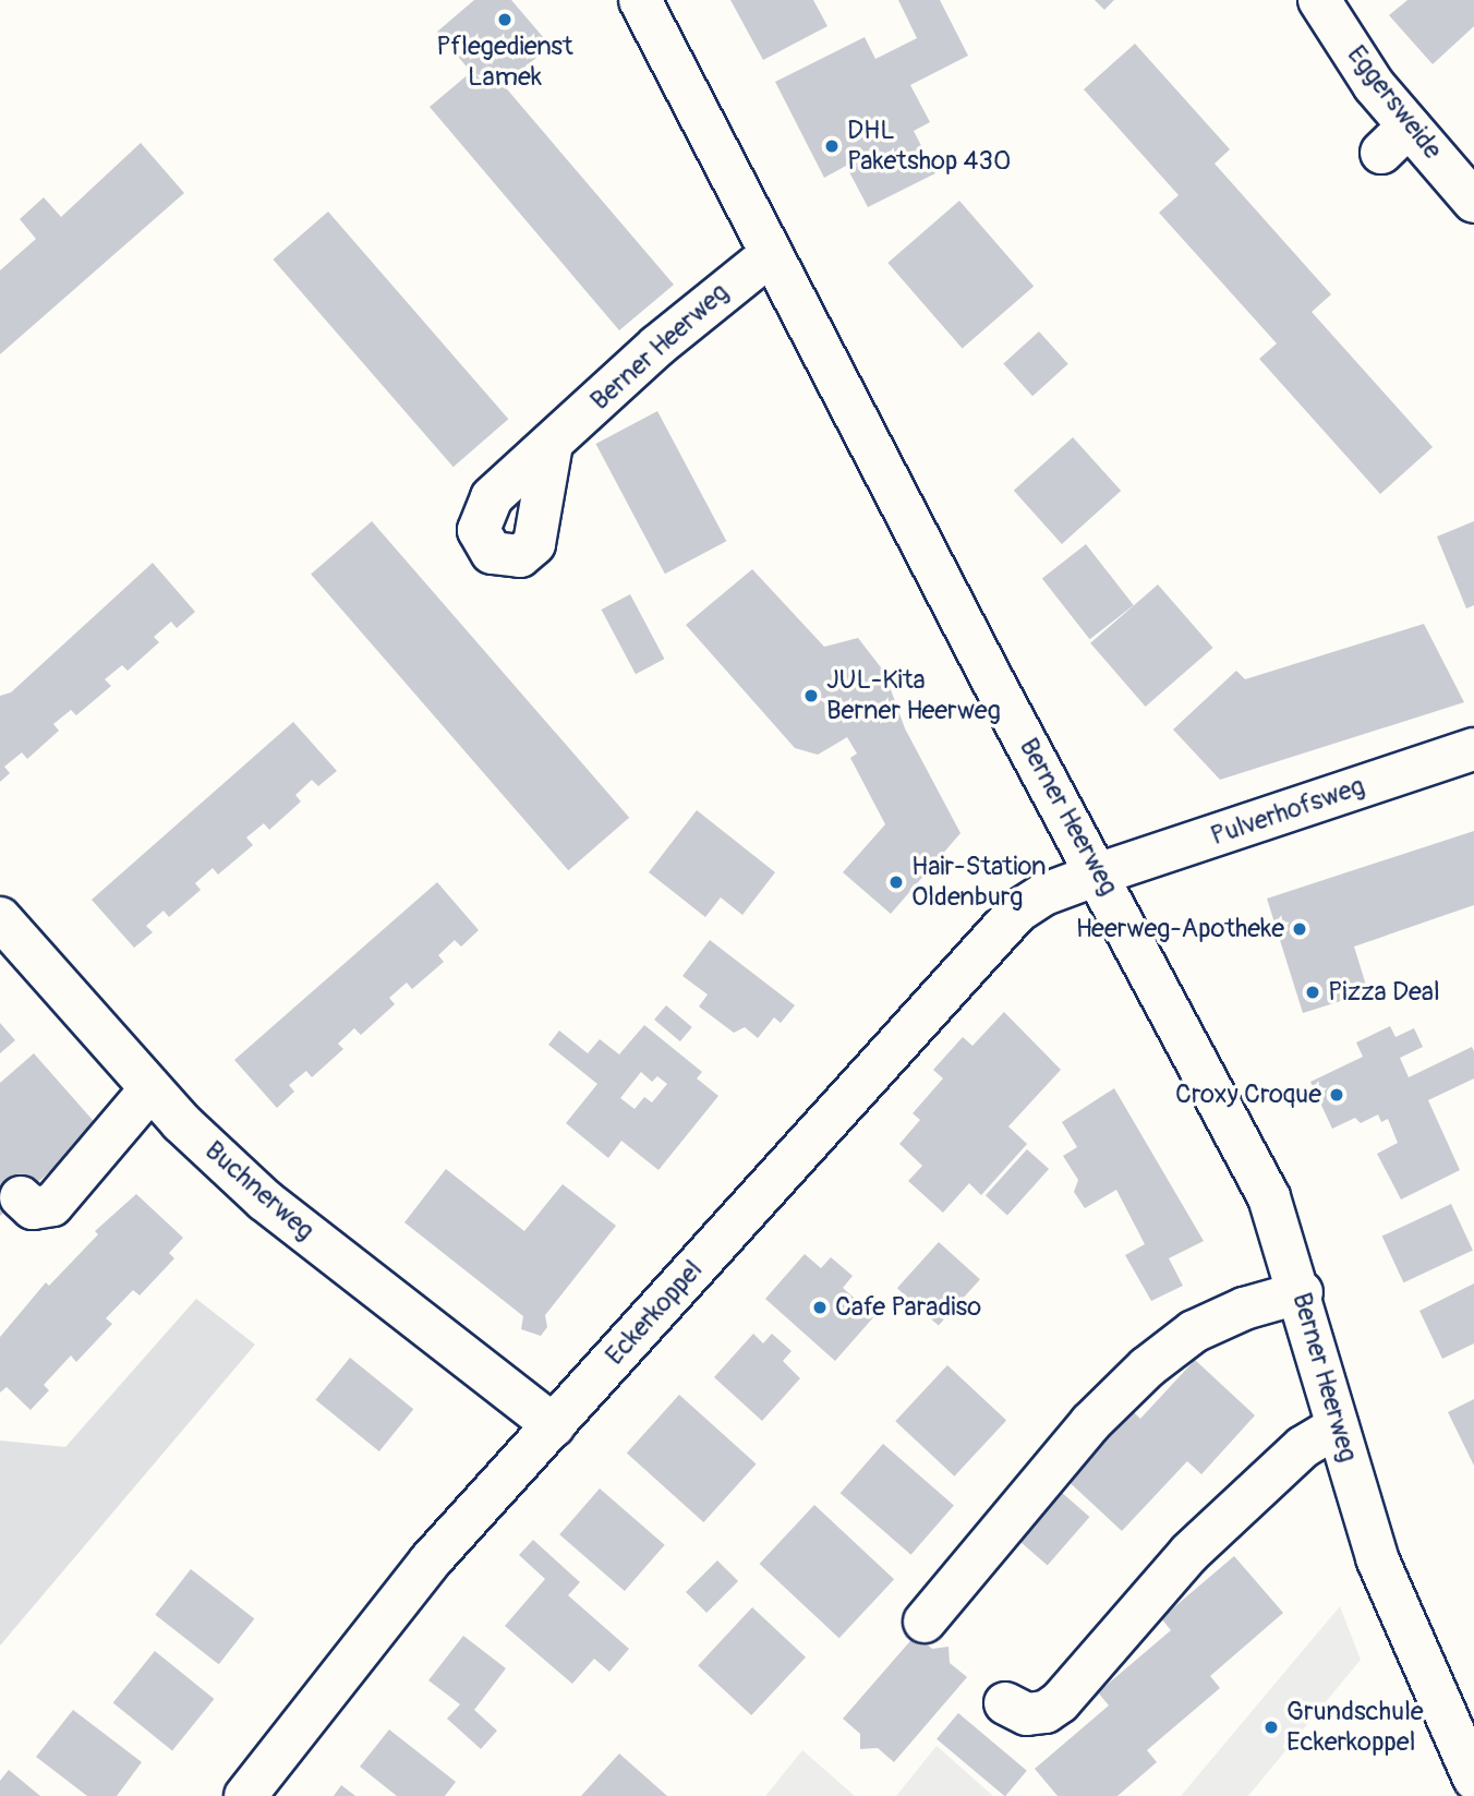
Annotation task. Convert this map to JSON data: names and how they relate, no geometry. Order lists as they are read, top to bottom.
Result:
{
  "streets": {
    "street": [
      "Eggersweide",
      "Berner Heerweg",
      "Pulverhofsweg",
      "Buchnerweg",
      "Eckerkoppel"
    ]
  },
  "crossings": [
    ["Berner Heerweg", "Pulverhofsweg"],
    ["Berner Heerweg", "Eckerkoppel"],
    ["Pulverhofsweg", "Eckerkoppel"],
    ["Buchnerweg", "Eckerkoppel"]
  ],
  "places": [
    "Pflegedienst Lamek",
    "DHL Paketshop 430",
    "JUL-Kita Berner Heerweg",
    "Hair-Station Oldenburg",
    "Heerweg-Apotheke",
    "Pizza Deal",
    "Croxy Croque",
    "Cafe Paradiso",
    "Grundschule Eckerkoppel"
  ]
}
